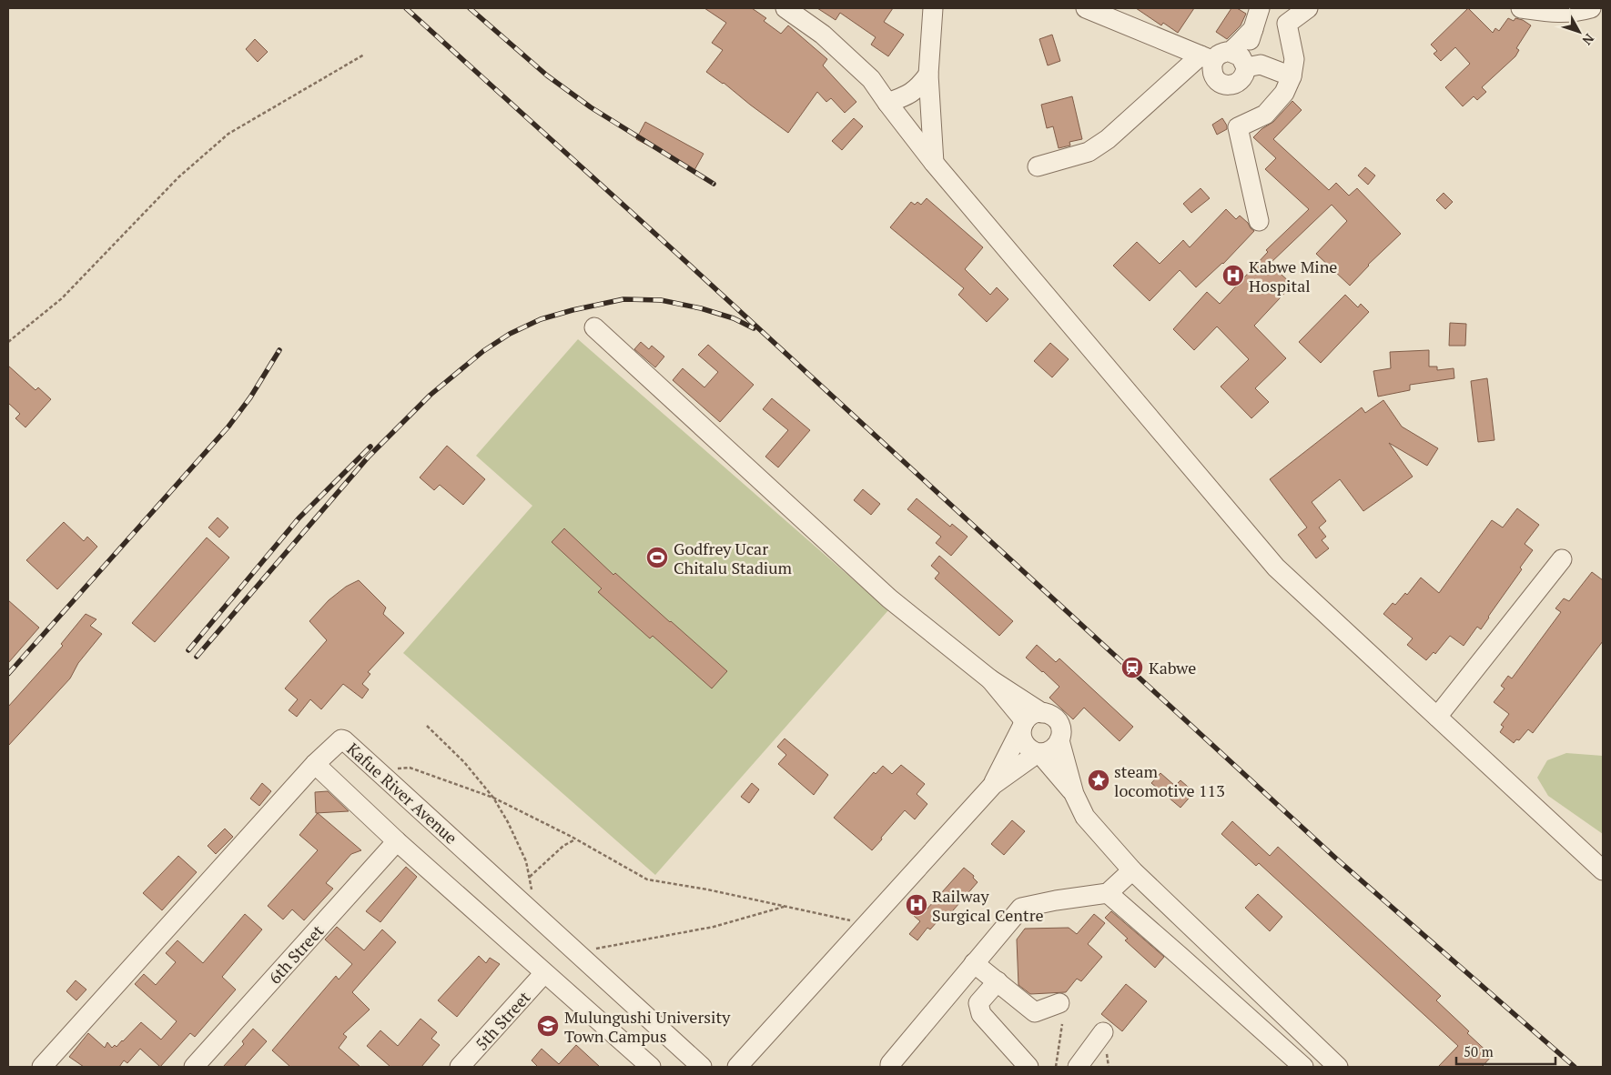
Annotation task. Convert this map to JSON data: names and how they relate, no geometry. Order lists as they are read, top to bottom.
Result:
{
  "streets": {
    "street": ["Kafue River Avenue", "6th Street", "5th Street"]
  },
  "places": {
    "hospital": ["Kabwe Mine Hospital", "Railway Surgical Centre"],
    "sports": ["Godfrey Ucar Chitalu Stadium"],
    "station": ["Kabwe"],
    "place": ["steam locomotive 113"],
    "school or university": ["Mulungushi University Town Campus"]
  },
  "scale_bar": "50 m",
  "north": "bottom right"
}
